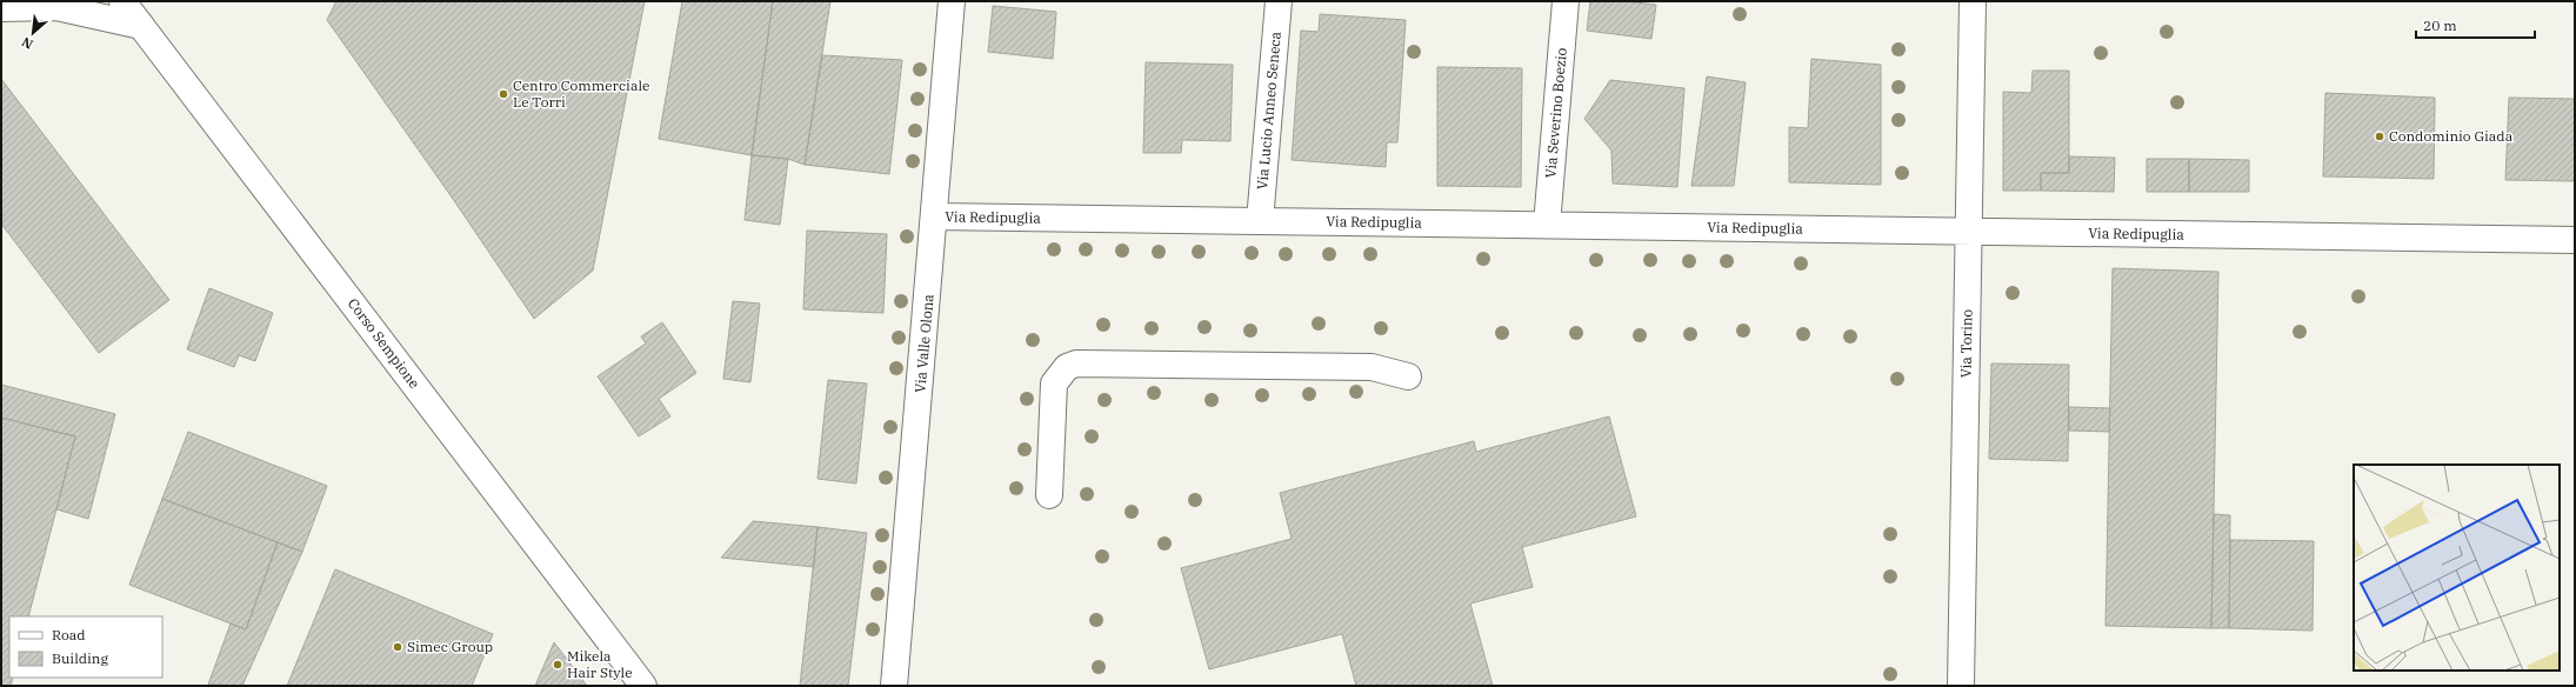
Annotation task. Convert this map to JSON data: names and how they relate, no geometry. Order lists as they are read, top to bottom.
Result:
{
  "streets": {
    "street": [
      "Via Lucio Anneo Seneca",
      "Via Severino Boezio",
      "Via Redipuglia",
      "Corso Sempione",
      "Via Valle Olona",
      "Via Torino"
    ]
  },
  "crossings": [
    ["Via Lucio Anneo Seneca", "Via Redipuglia"],
    ["Via Severino Boezio", "Via Redipuglia"],
    ["Via Redipuglia", "Via Valle Olona"],
    ["Via Redipuglia", "Via Torino"]
  ],
  "places": [
    "Centro Commerciale Le Torri",
    "Condominio Giada",
    "Simec Group",
    "Mikela Hair Style"
  ],
  "legend": ["Road", "Building"],
  "scale_bar": "20 m",
  "north": "bottom left"
}
